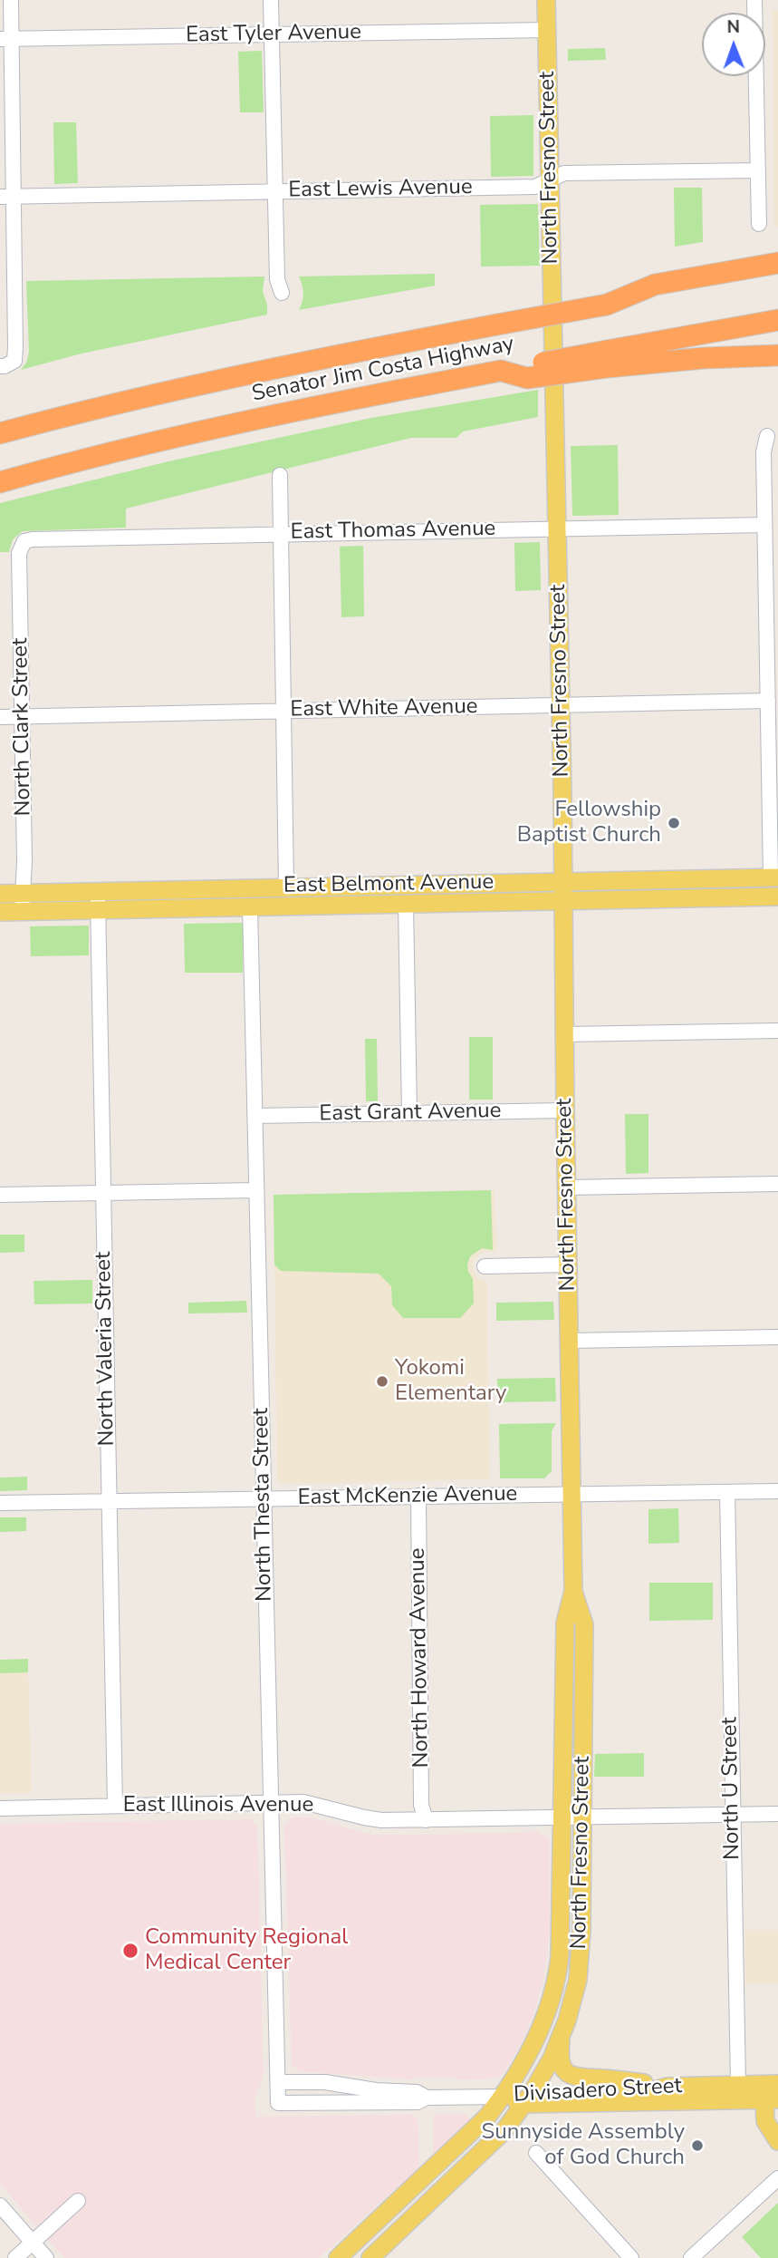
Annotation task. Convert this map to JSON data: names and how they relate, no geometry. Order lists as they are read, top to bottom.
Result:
{
  "streets": {
    "highway": ["Senator Jim Costa Highway"],
    "main road": ["North Fresno Street", "East Belmont Avenue", "Divisadero Street"],
    "street": [
      "East Tyler Avenue",
      "East Lewis Avenue",
      "East Thomas Avenue",
      "East White Avenue",
      "North Clark Street",
      "East Grant Avenue",
      "North Valeria Street",
      "East McKenzie Avenue",
      "North Thesta Street",
      "North Howard Avenue",
      "North U Street",
      "East Illinois Avenue"
    ]
  },
  "crossings": [
    ["East Tyler Avenue", "North Fresno Street"],
    ["North Fresno Street", "East Lewis Avenue"],
    ["North Fresno Street", "East Thomas Avenue"],
    ["North Fresno Street", "East White Avenue"],
    ["North Fresno Street", "East Belmont Avenue"],
    ["North Fresno Street", "East Grant Avenue"],
    ["North Fresno Street", "East McKenzie Avenue"],
    ["North Fresno Street", "East Illinois Avenue"],
    ["North Fresno Street", "Divisadero Street"],
    ["East Thomas Avenue", "North Clark Street"],
    ["East White Avenue", "North Clark Street"],
    ["North Clark Street", "East Belmont Avenue"],
    ["East Belmont Avenue", "North Valeria Street"],
    ["East Belmont Avenue", "North Thesta Street"],
    ["East Grant Avenue", "North Thesta Street"],
    ["North Valeria Street", "East McKenzie Avenue"],
    ["North Valeria Street", "East Illinois Avenue"],
    ["East McKenzie Avenue", "North Thesta Street"],
    ["East McKenzie Avenue", "North Howard Avenue"],
    ["East McKenzie Avenue", "North U Street"],
    ["North Thesta Street", "East Illinois Avenue"],
    ["North Howard Avenue", "East Illinois Avenue"],
    ["North U Street", "East Illinois Avenue"],
    ["North U Street", "Divisadero Street"]
  ],
  "places": [
    "Fellowship Baptist Church",
    "Yokomi Elementary",
    "Community Regional Medical Center",
    "Sunnyside Assembly of God Church"
  ],
  "north": "top"
}
